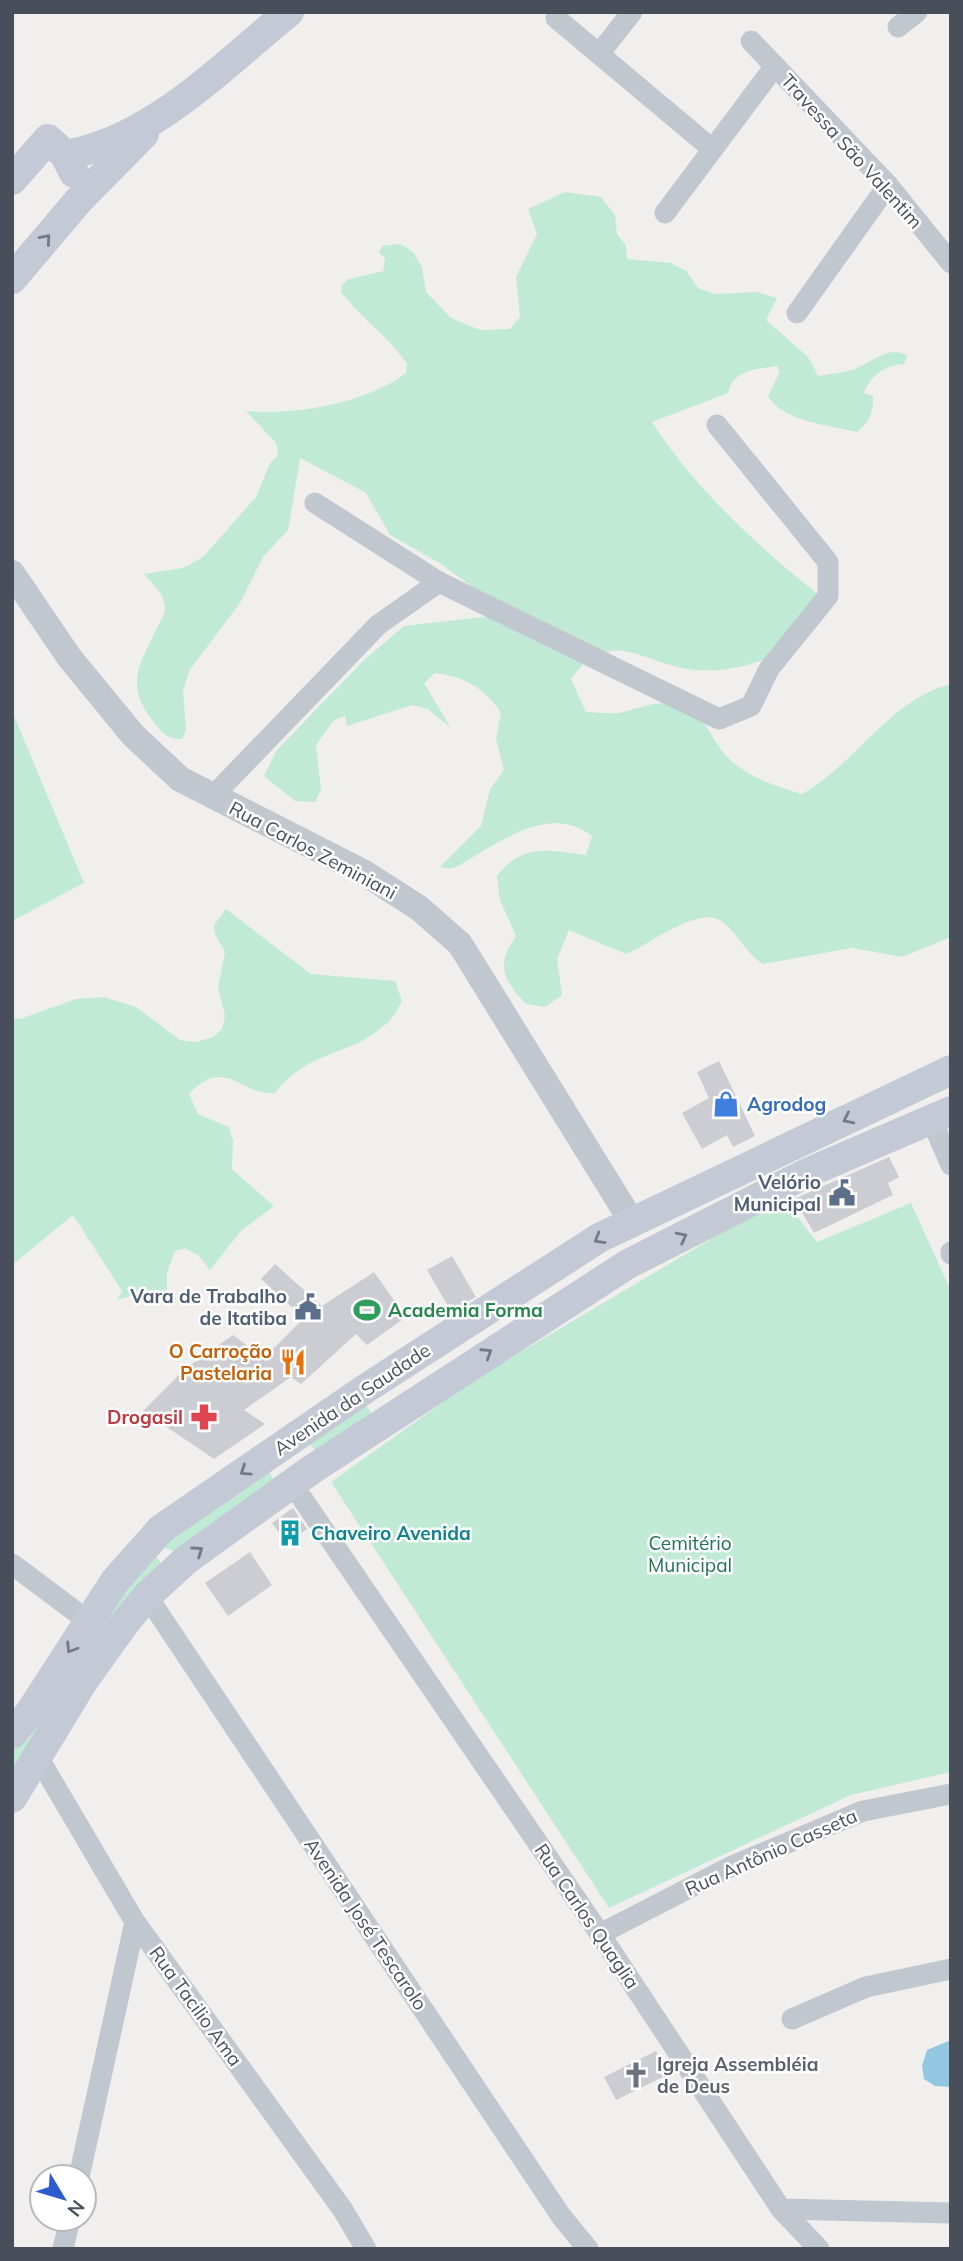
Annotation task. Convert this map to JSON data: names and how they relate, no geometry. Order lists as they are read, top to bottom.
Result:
{
  "streets": {
    "main road": ["Avenida da Saudade"],
    "street": [
      "Travessa São Valentim",
      "Rua Carlos Zeminiani",
      "Rua Antônio Casseta",
      "Rua Carlos Quaglia",
      "Avenida José Tescarolo",
      "Rua Tacilio Ama"
    ]
  },
  "crossings": [
    ["Rua Carlos Zeminiani", "Avenida da Saudade"],
    ["Avenida da Saudade", "Rua Carlos Quaglia"],
    ["Avenida da Saudade", "Avenida José Tescarolo"],
    ["Avenida da Saudade", "Rua Tacilio Ama"],
    ["Rua Antônio Casseta", "Rua Carlos Quaglia"]
  ],
  "parks": ["Cemitério Municipal"],
  "places": {
    "shop": ["Agrodog"],
    "public building": ["Velório Municipal", "Vara de Trabalho de Itatiba"],
    "sports": ["Academia Forma"],
    "restaurant": ["O Carroção Pastelaria"],
    "pharmacy": ["Drogasil"],
    "building": ["Chaveiro Avenida"],
    "church": ["Igreja Assembléia de Deus"]
  },
  "north": "bottom right"
}
